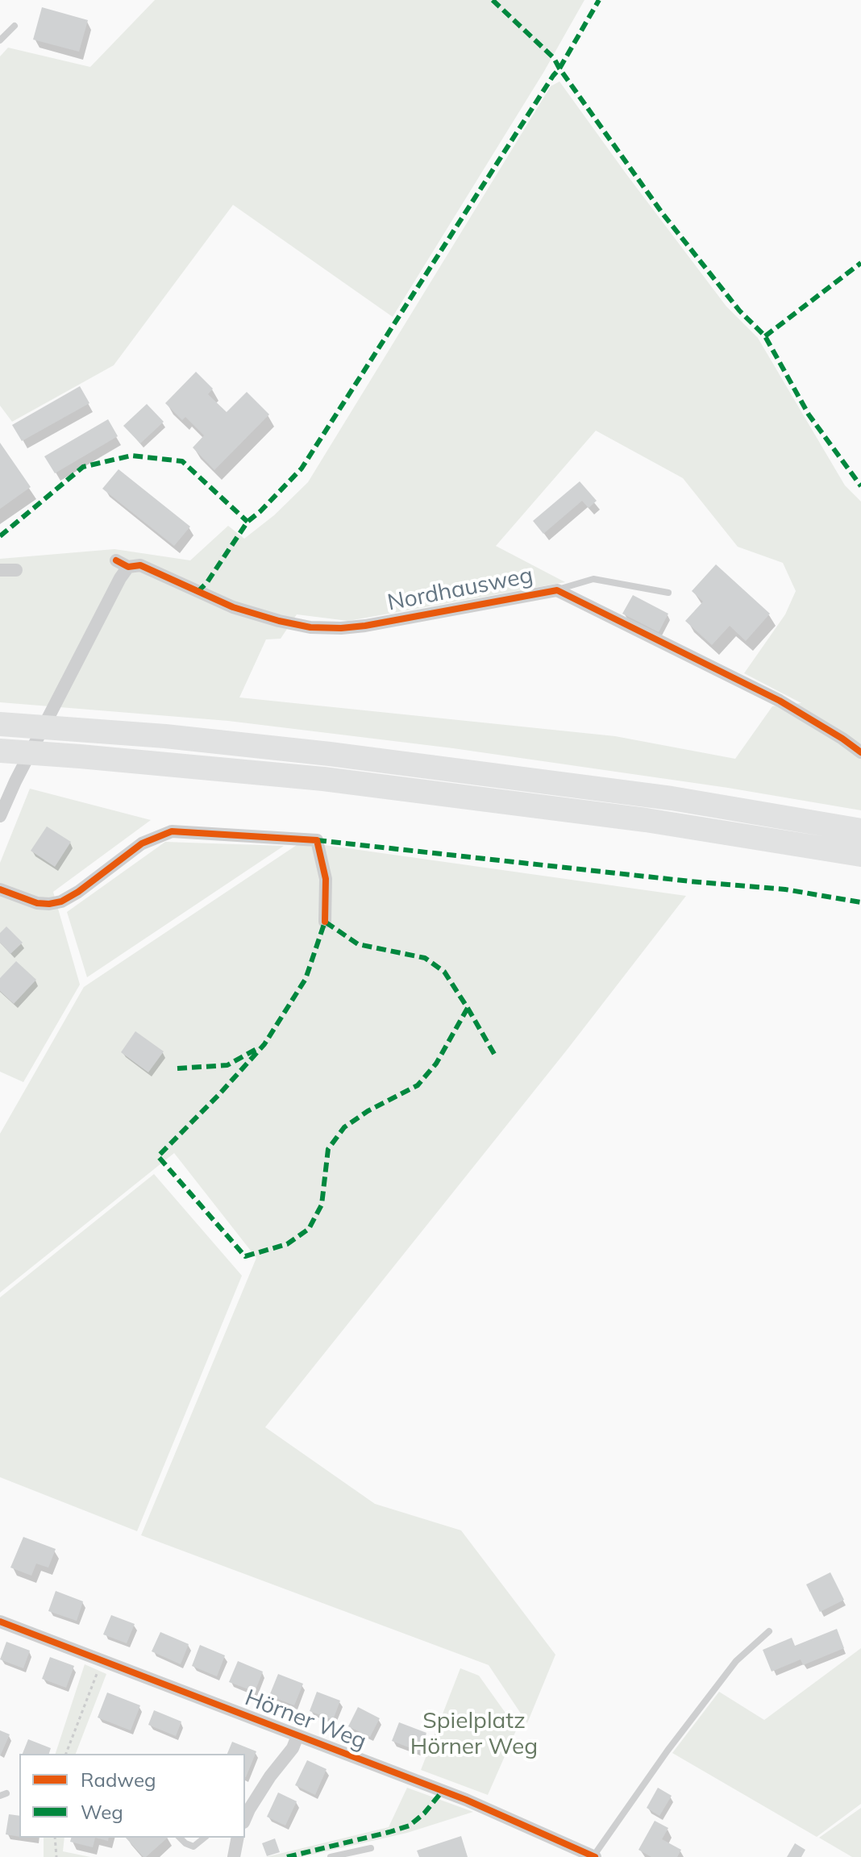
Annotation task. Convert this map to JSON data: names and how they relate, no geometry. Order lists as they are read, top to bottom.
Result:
{
  "streets": {
    "street": ["Nordhausweg", "Hörner Weg"]
  },
  "parks": ["Spielplatz Hörner Weg"],
  "legend": ["Radweg", "Weg"]
}
